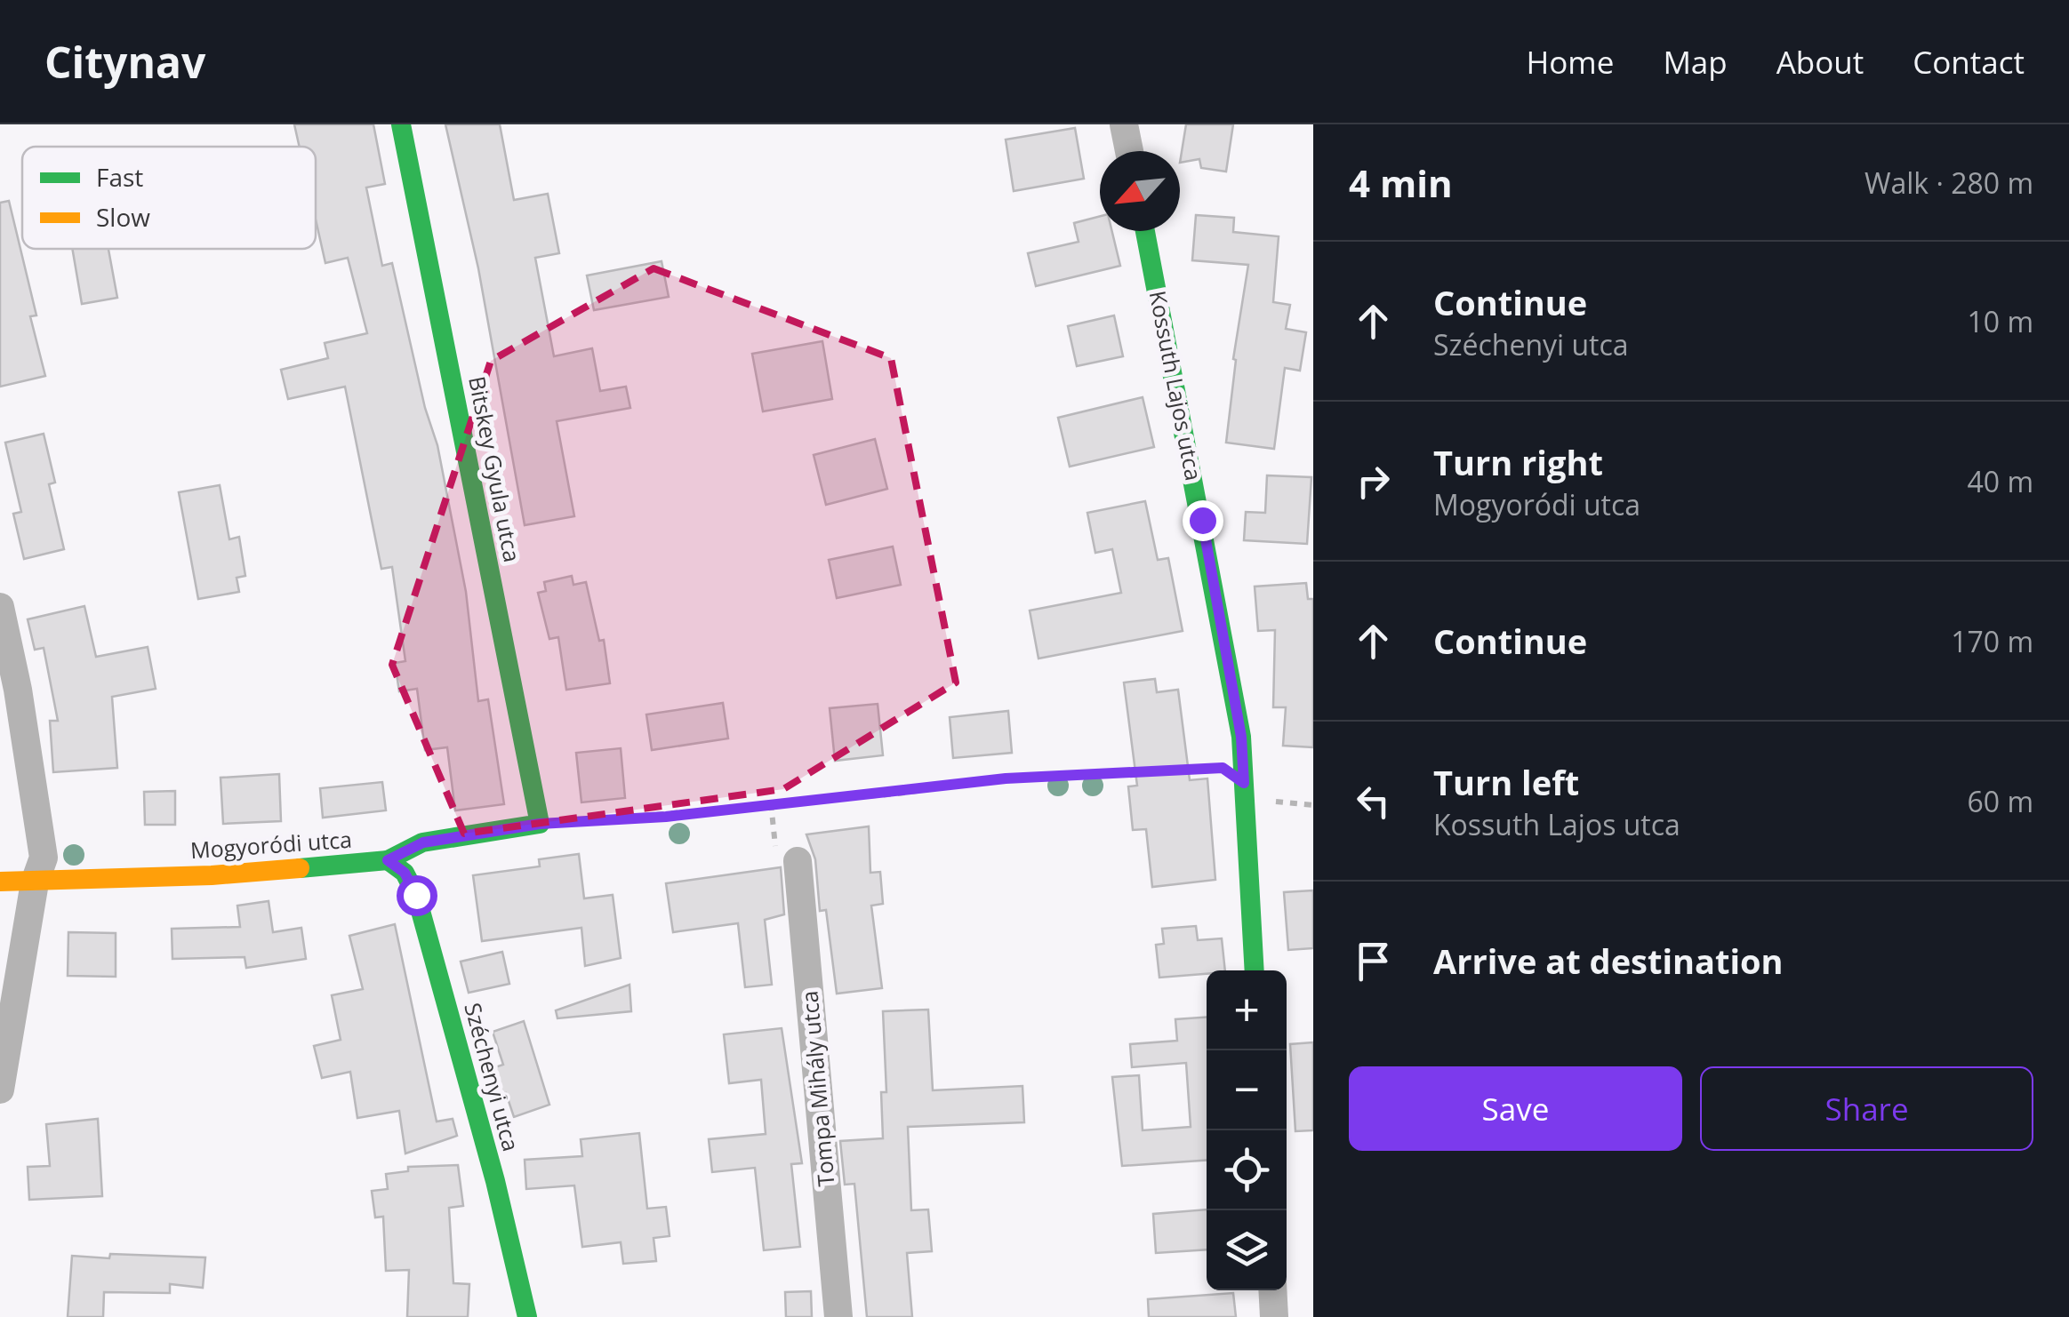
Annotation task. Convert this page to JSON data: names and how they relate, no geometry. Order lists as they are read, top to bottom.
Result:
{
  "streets": {
    "street": [
      "Kossuth Lajos utca",
      "Bitskey Gyula utca",
      "Mogyoródi utca",
      "Széchenyi utca",
      "Tompa Mihály utca"
    ]
  },
  "crossings": [
    ["Bitskey Gyula utca", "Mogyoródi utca"],
    ["Mogyoródi utca", "Széchenyi utca"]
  ],
  "legend": ["Fast", "Slow"],
  "north": "bottom left",
  "page": {
    "header": "Citynav",
    "nav": [
      "Home",
      "Map",
      "About",
      "Contact"
    ],
    "heading": ["4 min", "Walk · 280 m"],
    "list": [
      ["Continue", "Széchenyi utca", "10 m"],
      ["Turn right", "Mogyoródi utca", "40 m"],
      ["Continue", "170 m"],
      ["Turn left", "Kossuth Lajos utca", "60 m"],
      "Arrive at destination"
    ],
    "map_buttons": ["+", "−"],
    "buttons": ["Save", "Share"]
  }
}
